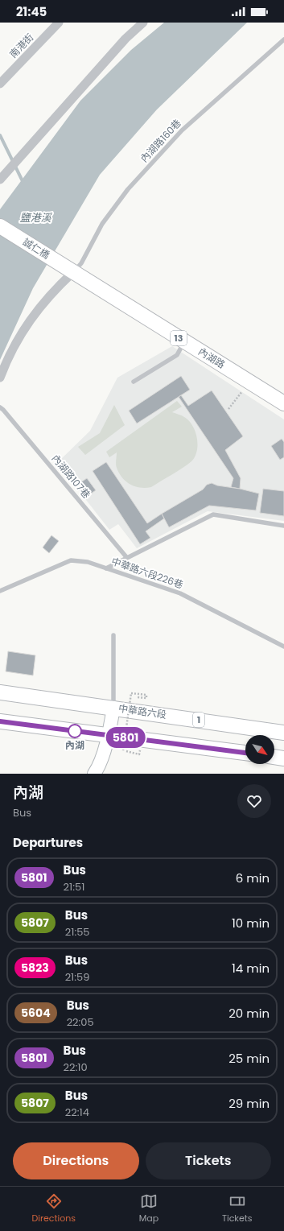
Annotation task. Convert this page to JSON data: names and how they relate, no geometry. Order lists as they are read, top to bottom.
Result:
{
  "streets": {
    "main road": [
      "誠仁橋",
      "13",
      "內湖路",
      "中華路六段",
      "1"
    ],
    "street": ["南港街"],
    "lane": ["內湖路160巷", "內湖路107巷", "中華路六段226巷"]
  },
  "crossings": [
    ["內湖路160巷", "誠仁橋"],
    ["內湖路160巷", "內湖路"],
    ["誠仁橋", "內湖路"]
  ],
  "water": ["鹽港溪"],
  "places": ["內湖"],
  "lines": ["bus line 5801"],
  "north": "bottom right",
  "page": {
    "status": "21:45",
    "on_map": "5801",
    "heading": [
      ["內湖", "Bus"],
      "Departures"
    ],
    "list": [
      {
        "mark": "5801",
        "name": "Bus",
        "note": "21:51",
        "value": "6 min"
      },
      {
        "mark": "5807",
        "name": "Bus",
        "note": "21:55",
        "value": "10 min"
      },
      {
        "mark": "5823",
        "name": "Bus",
        "note": "21:59",
        "value": "14 min"
      },
      {
        "mark": "5604",
        "name": "Bus",
        "note": "22:05",
        "value": "20 min"
      },
      {
        "mark": "5801",
        "name": "Bus",
        "note": "22:10",
        "value": "25 min"
      },
      {
        "mark": "5807",
        "name": "Bus",
        "note": "22:14",
        "value": "29 min"
      }
    ],
    "buttons": ["Directions", "Tickets"],
    "tabs": ["Directions", "Map", "Tickets"]
  }
}
